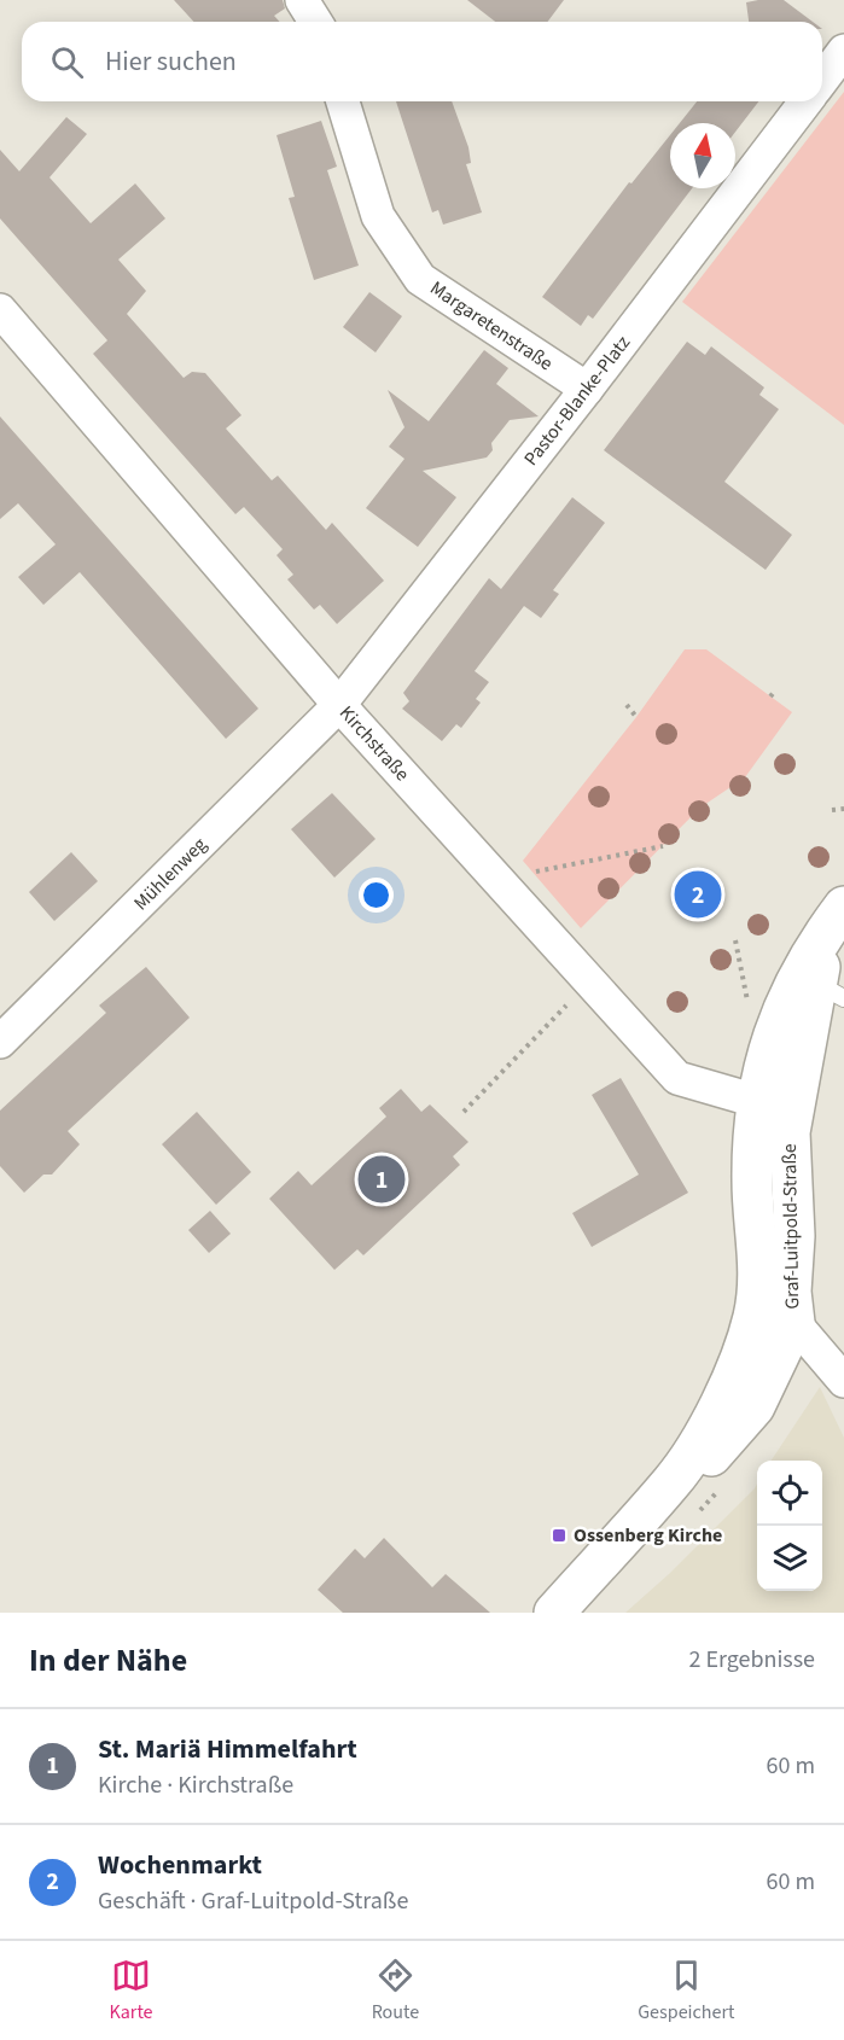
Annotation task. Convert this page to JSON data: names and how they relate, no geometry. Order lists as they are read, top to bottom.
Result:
{
  "streets": {
    "street": [
      "Margaretenstraße",
      "Pastor-Blanke-Platz",
      "Kirchstraße",
      "Mühlenweg",
      "Graf-Luitpold-Straße"
    ]
  },
  "crossings": [
    ["Margaretenstraße", "Pastor-Blanke-Platz"],
    ["Pastor-Blanke-Platz", "Kirchstraße"],
    ["Pastor-Blanke-Platz", "Mühlenweg"],
    ["Kirchstraße", "Mühlenweg"],
    ["Kirchstraße", "Graf-Luitpold-Straße"]
  ],
  "places": {
    "transit": ["Ossenberg Kirche"]
  },
  "north": "top",
  "page": {
    "search": "Hier suchen",
    "pins": ["2", "1"],
    "heading": ["In der Nähe", "2 Ergebnisse"],
    "list": [
      {
        "mark": "1",
        "name": "St. Mariä Himmelfahrt",
        "note": "Kirche · Kirchstraße",
        "value": "60 m"
      },
      {
        "mark": "2",
        "name": "Wochenmarkt",
        "note": "Geschäft · Graf-Luitpold-Straße",
        "value": "60 m"
      }
    ],
    "nav": ["Karte", "Route", "Gespeichert"]
  }
}
